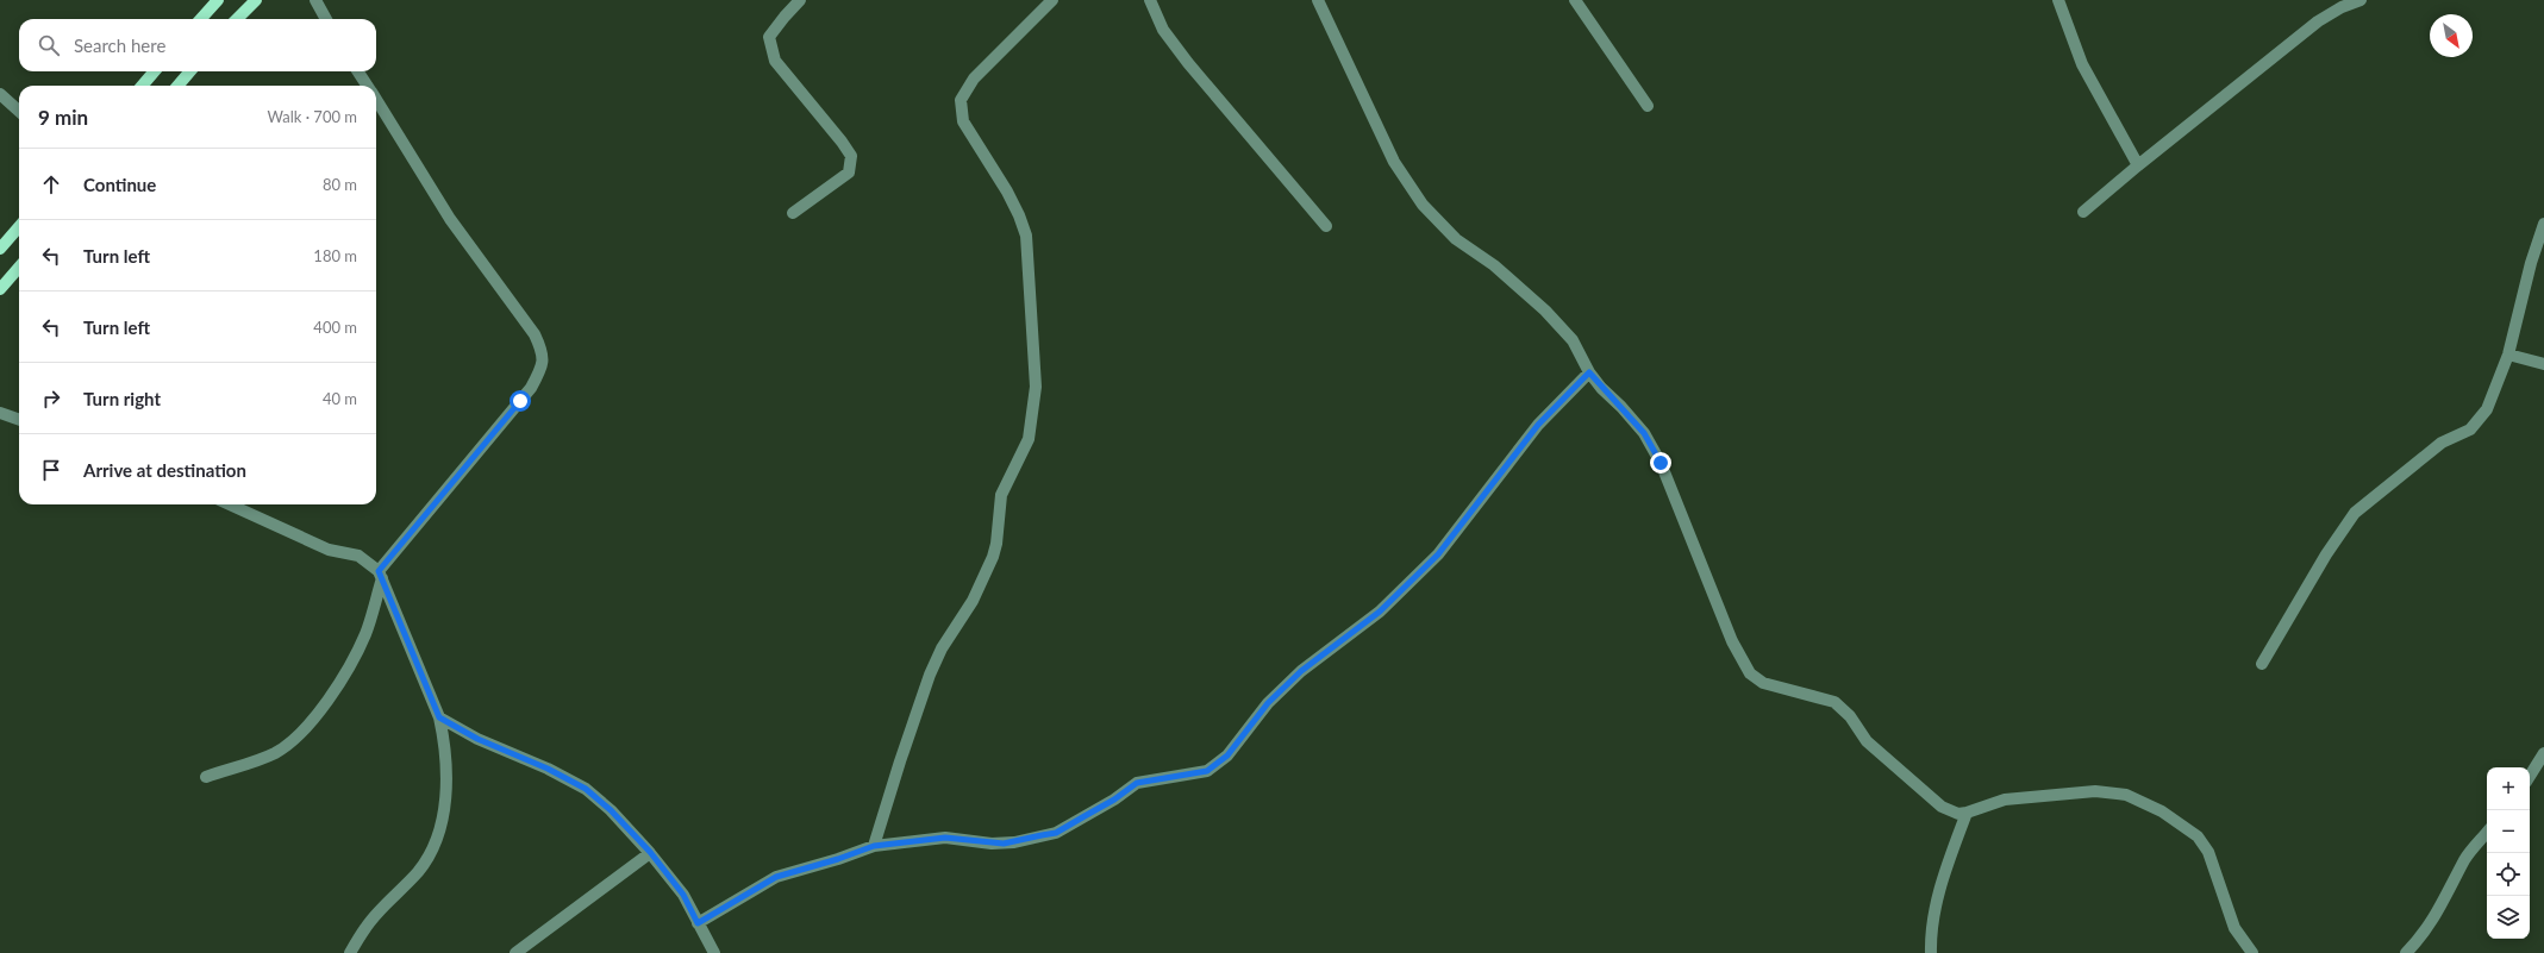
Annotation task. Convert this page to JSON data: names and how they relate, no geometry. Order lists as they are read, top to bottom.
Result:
{
  "north": "bottom right",
  "page": {
    "search": "Search here",
    "heading": ["9 min", "Walk · 700 m"],
    "list": [
      ["Continue", "80 m"],
      ["Turn left", "180 m"],
      ["Turn left", "400 m"],
      ["Turn right", "40 m"],
      "Arrive at destination"
    ],
    "map_buttons": ["+", "−"]
  }
}
